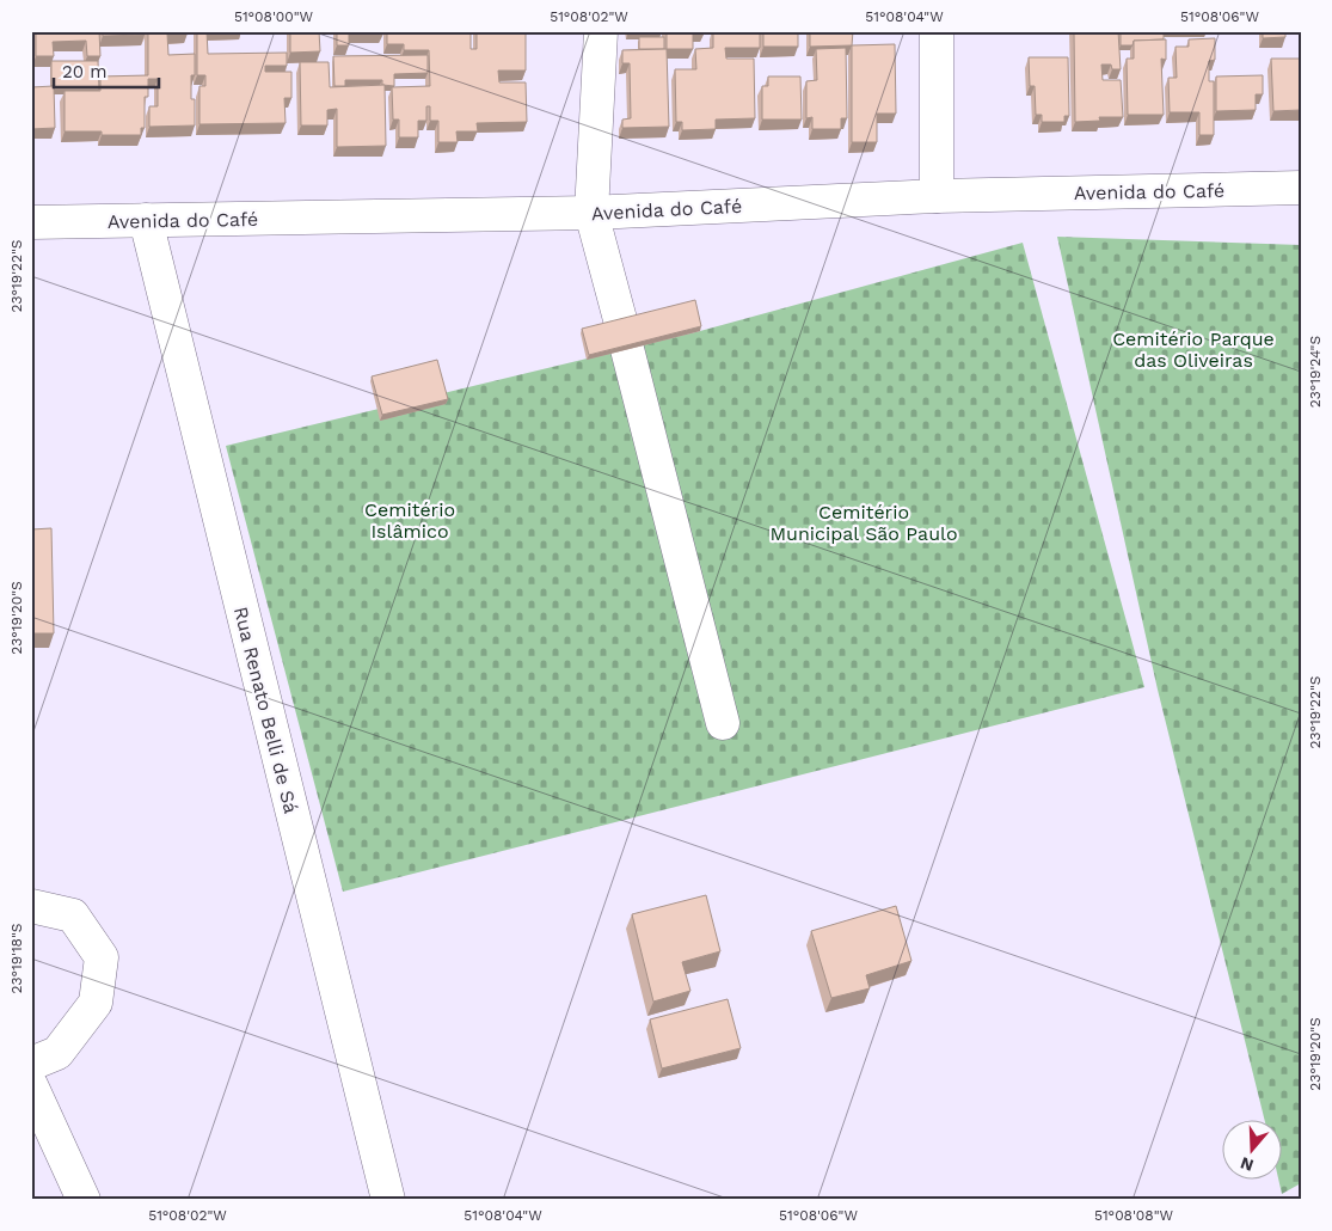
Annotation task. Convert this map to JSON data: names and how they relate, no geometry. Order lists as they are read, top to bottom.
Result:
{
  "streets": {
    "street": ["Avenida do Café", "Rua Renato Belli de Sá"]
  },
  "crossings": [
    ["Avenida do Café", "Rua Renato Belli de Sá"]
  ],
  "parks": ["Cemitério Parque das Oliveiras", "Cemitério Islâmico", "Cemitério Municipal São Paulo"],
  "scale_bar": "20 m",
  "north": "bottom",
  "coordinates": [
    "51°08'00\"W",
    "51°08'02\"W",
    "51°08'04\"W",
    "51°08'06\"W",
    "23°19'22\"S",
    "23°19'24\"S",
    "23°19'20\"S",
    "23°19'18\"S",
    "51°08'08\"W"
  ]
}
